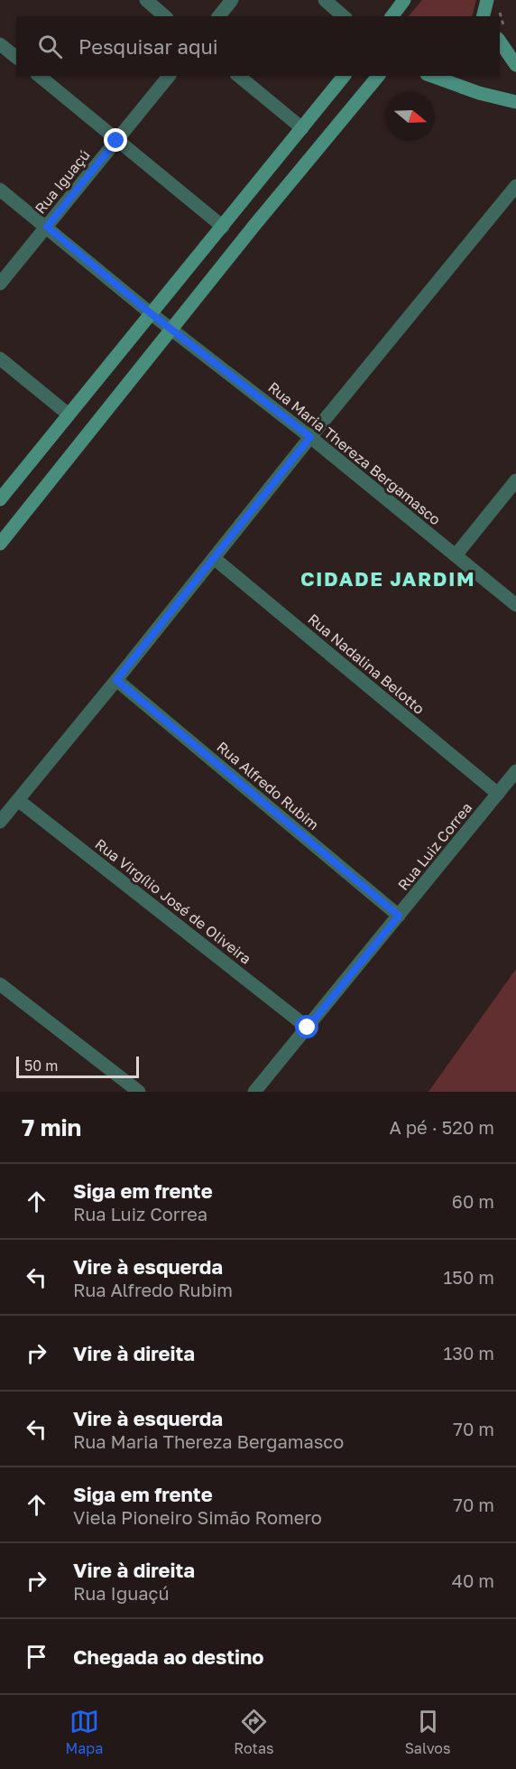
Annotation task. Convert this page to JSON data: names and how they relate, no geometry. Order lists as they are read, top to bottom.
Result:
{
  "streets": {
    "street": [
      "Rua Iguaçú",
      "Rua Maria Thereza Bergamasco",
      "Rua Nadalina Belotto",
      "Rua Alfredo Rubim",
      "Rua Luiz Correa",
      "Rua Virgílio José de Oliveira"
    ]
  },
  "crossings": [
    ["Rua Iguaçú", "Rua Maria Thereza Bergamasco"],
    ["Rua Nadalina Belotto", "Rua Luiz Correa"],
    ["Rua Alfredo Rubim", "Rua Luiz Correa"],
    ["Rua Luiz Correa", "Rua Virgílio José de Oliveira"]
  ],
  "districts": ["CIDADE JARDIM"],
  "scale_bar": "50 m",
  "north": "right",
  "page": {
    "search": "Pesquisar aqui",
    "scale": "50 m",
    "heading": ["7 min", "A pé · 520 m"],
    "list": [
      ["Siga em frente", "Rua Luiz Correa", "60 m"],
      ["Vire à esquerda", "Rua Alfredo Rubim", "150 m"],
      ["Vire à direita", "130 m"],
      ["Vire à esquerda", "Rua Maria Thereza Bergamasco", "70 m"],
      ["Siga em frente", "Viela Pioneiro Simão Romero", "70 m"],
      ["Vire à direita", "Rua Iguaçú", "40 m"],
      "Chegada ao destino"
    ],
    "nav": ["Mapa", "Rotas", "Salvos"]
  }
}
